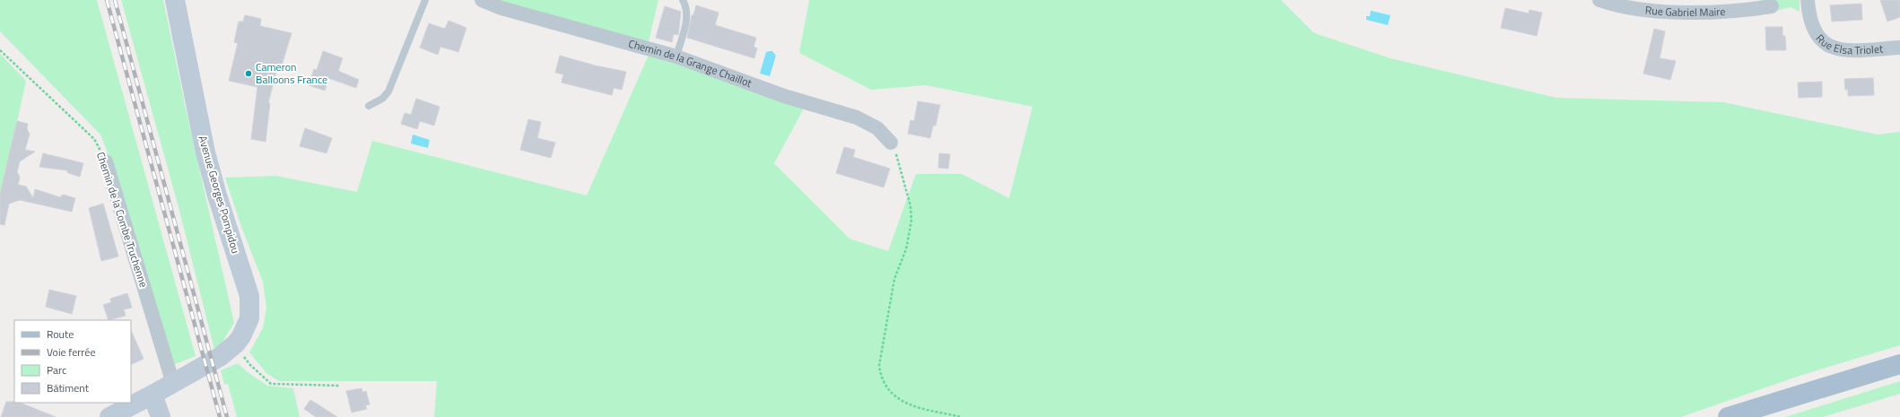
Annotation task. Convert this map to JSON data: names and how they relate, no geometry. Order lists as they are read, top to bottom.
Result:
{
  "streets": {
    "main road": ["Avenue Georges Pompidou"],
    "street": [
      "Rue Gabriel Maire",
      "Rue Elsa Triolet",
      "Chemin de la Grange Chaillot",
      "Chemin de la Combe Truchenne"
    ]
  },
  "crossings": [
    ["Avenue Georges Pompidou", "Chemin de la Combe Truchenne"]
  ],
  "places": ["Cameron Balloons France"],
  "legend": [
    "Route",
    "Voie ferrée",
    "Parc",
    "Bâtiment"
  ]
}
